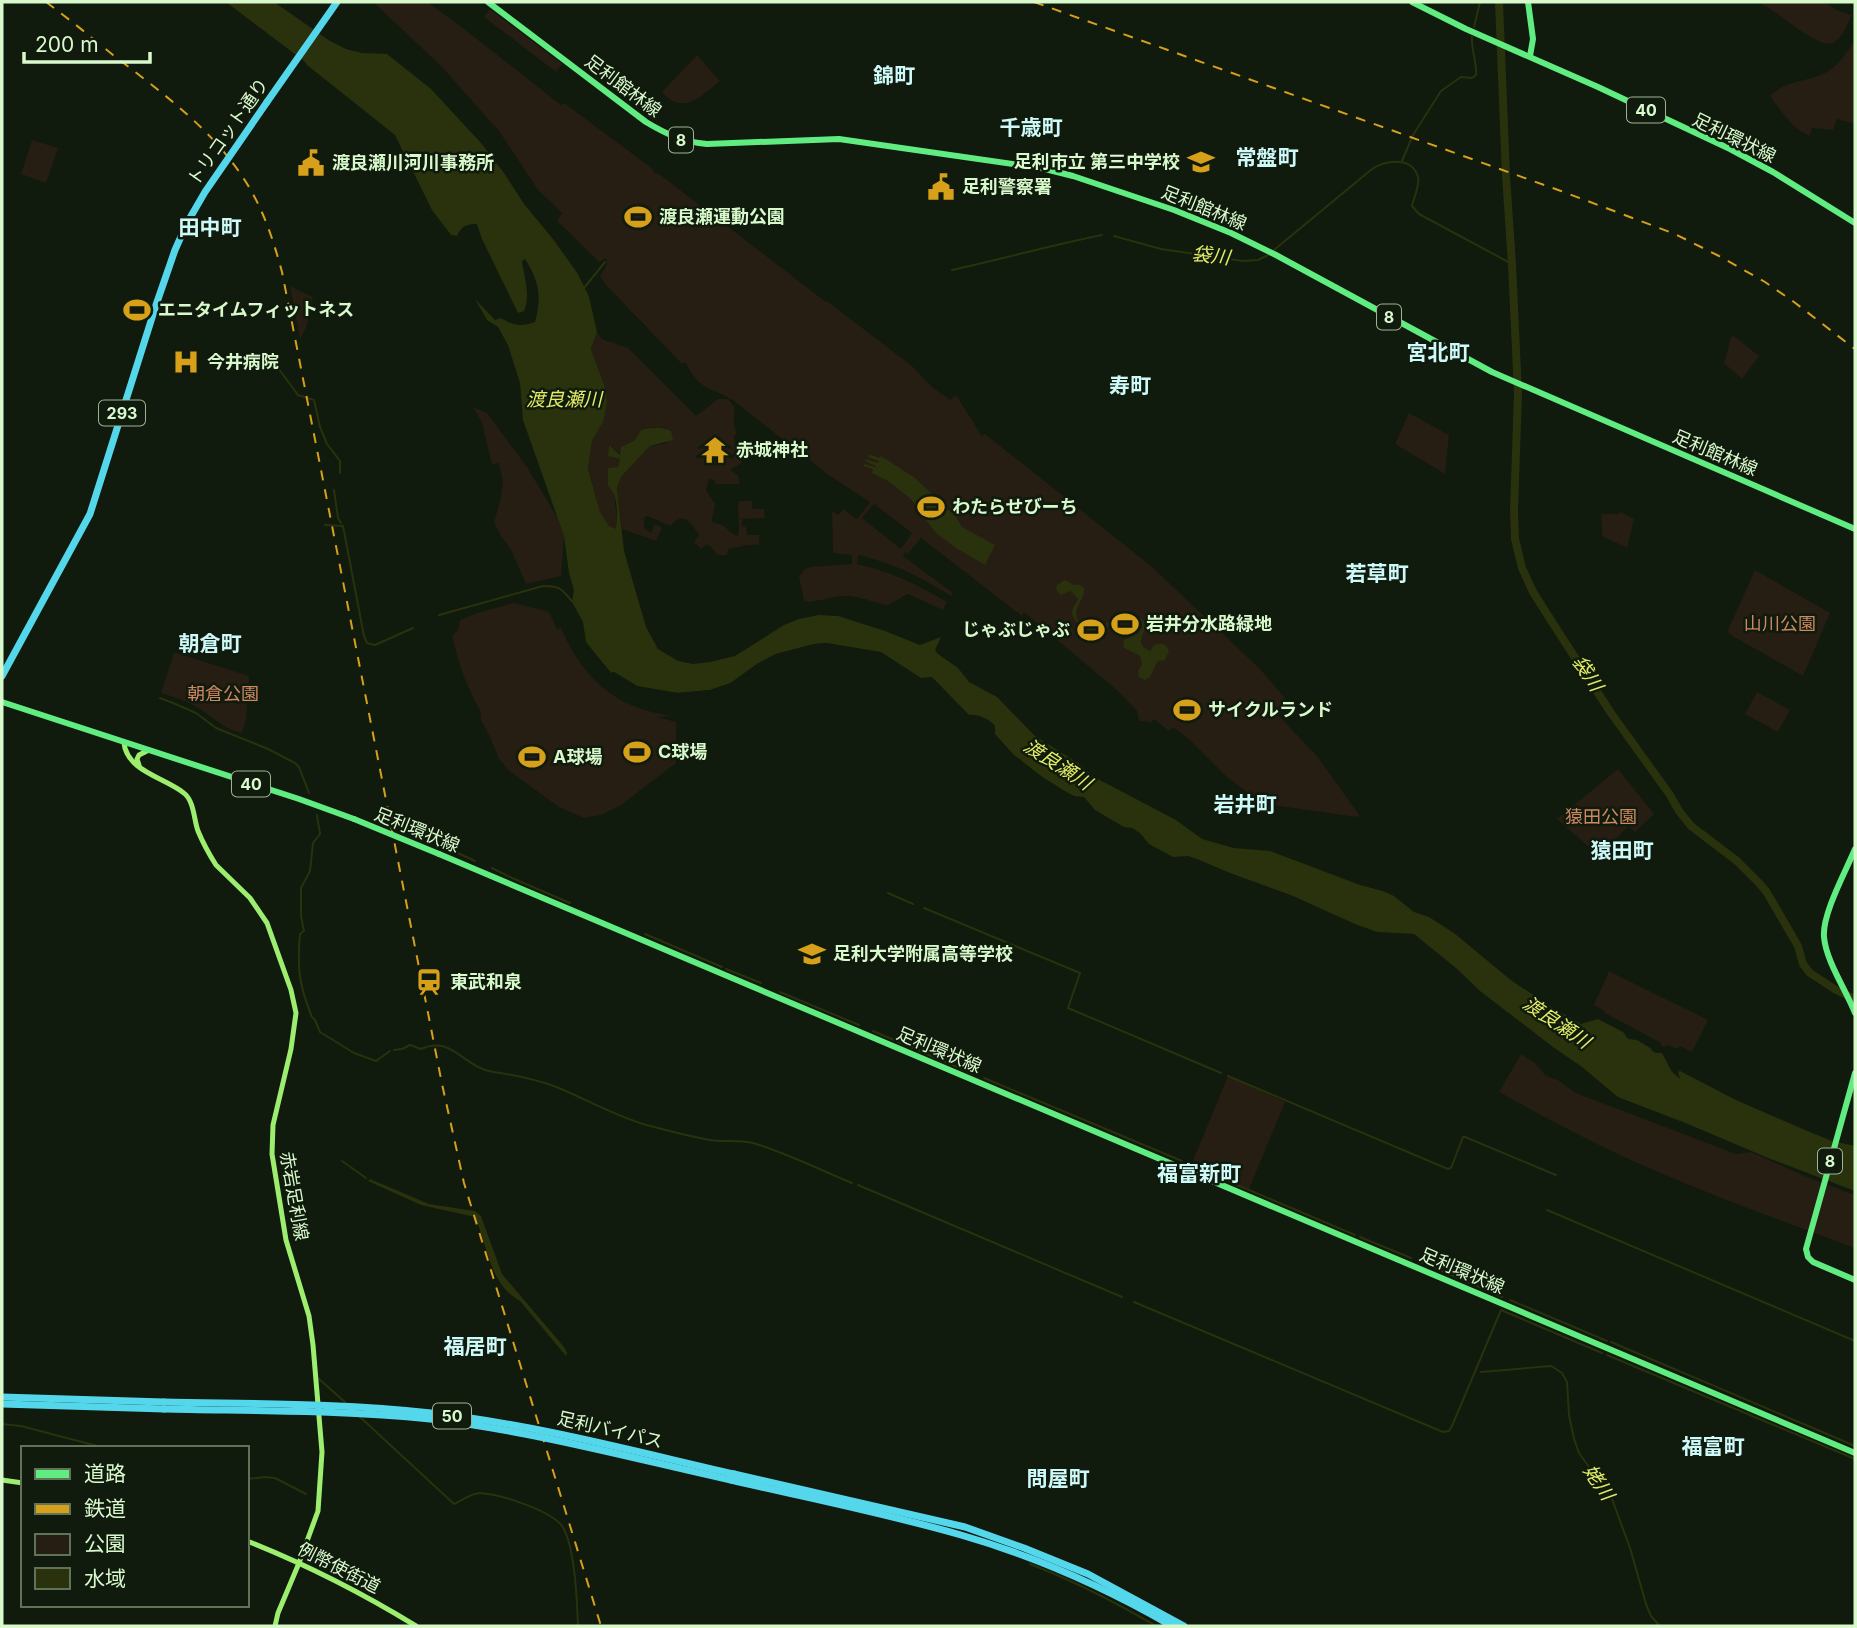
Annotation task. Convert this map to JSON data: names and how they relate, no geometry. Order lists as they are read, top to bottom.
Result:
{
  "streets": {
    "highway": [
      "トリコット通り",
      "293",
      "50",
      "足利バイパス"
    ],
    "main road": [
      "足利館林線",
      "40",
      "足利環状線",
      "8",
      "赤岩足利線",
      "例幣使街道"
    ]
  },
  "crossings": [
    ["足利環状線", "赤岩足利線"],
    ["赤岩足利線", "例幣使街道"],
    ["50", "足利バイパス"]
  ],
  "districts": [
    "錦町",
    "千歳町",
    "常盤町",
    "田中町",
    "宮北町",
    "寿町",
    "若草町",
    "朝倉町",
    "岩井町",
    "猿田町",
    "福富新町",
    "福居町",
    "福富町",
    "問屋町"
  ],
  "water": ["袋川", "渡良瀬川", "姥川"],
  "parks": ["山川公園", "朝倉公園", "猿田公園"],
  "places": {
    "school or university": ["足利市立 第三中学校", "足利大学附属高等学校"],
    "public building": ["渡良瀬川河川事務所", "足利警察署"],
    "sports": [
      "渡良瀬運動公園",
      "エニタイムフィットネス",
      "わたらせびーち",
      "岩井分水路緑地",
      "じゃぶじゃぶ",
      "サイクルランド",
      "C球場",
      "A球場"
    ],
    "hospital": ["今井病院"],
    "temple": ["赤城神社"],
    "station": ["東武和泉"]
  },
  "legend": [
    "道路",
    "鉄道",
    "公園",
    "水域"
  ],
  "scale_bar": "200 m"
}
